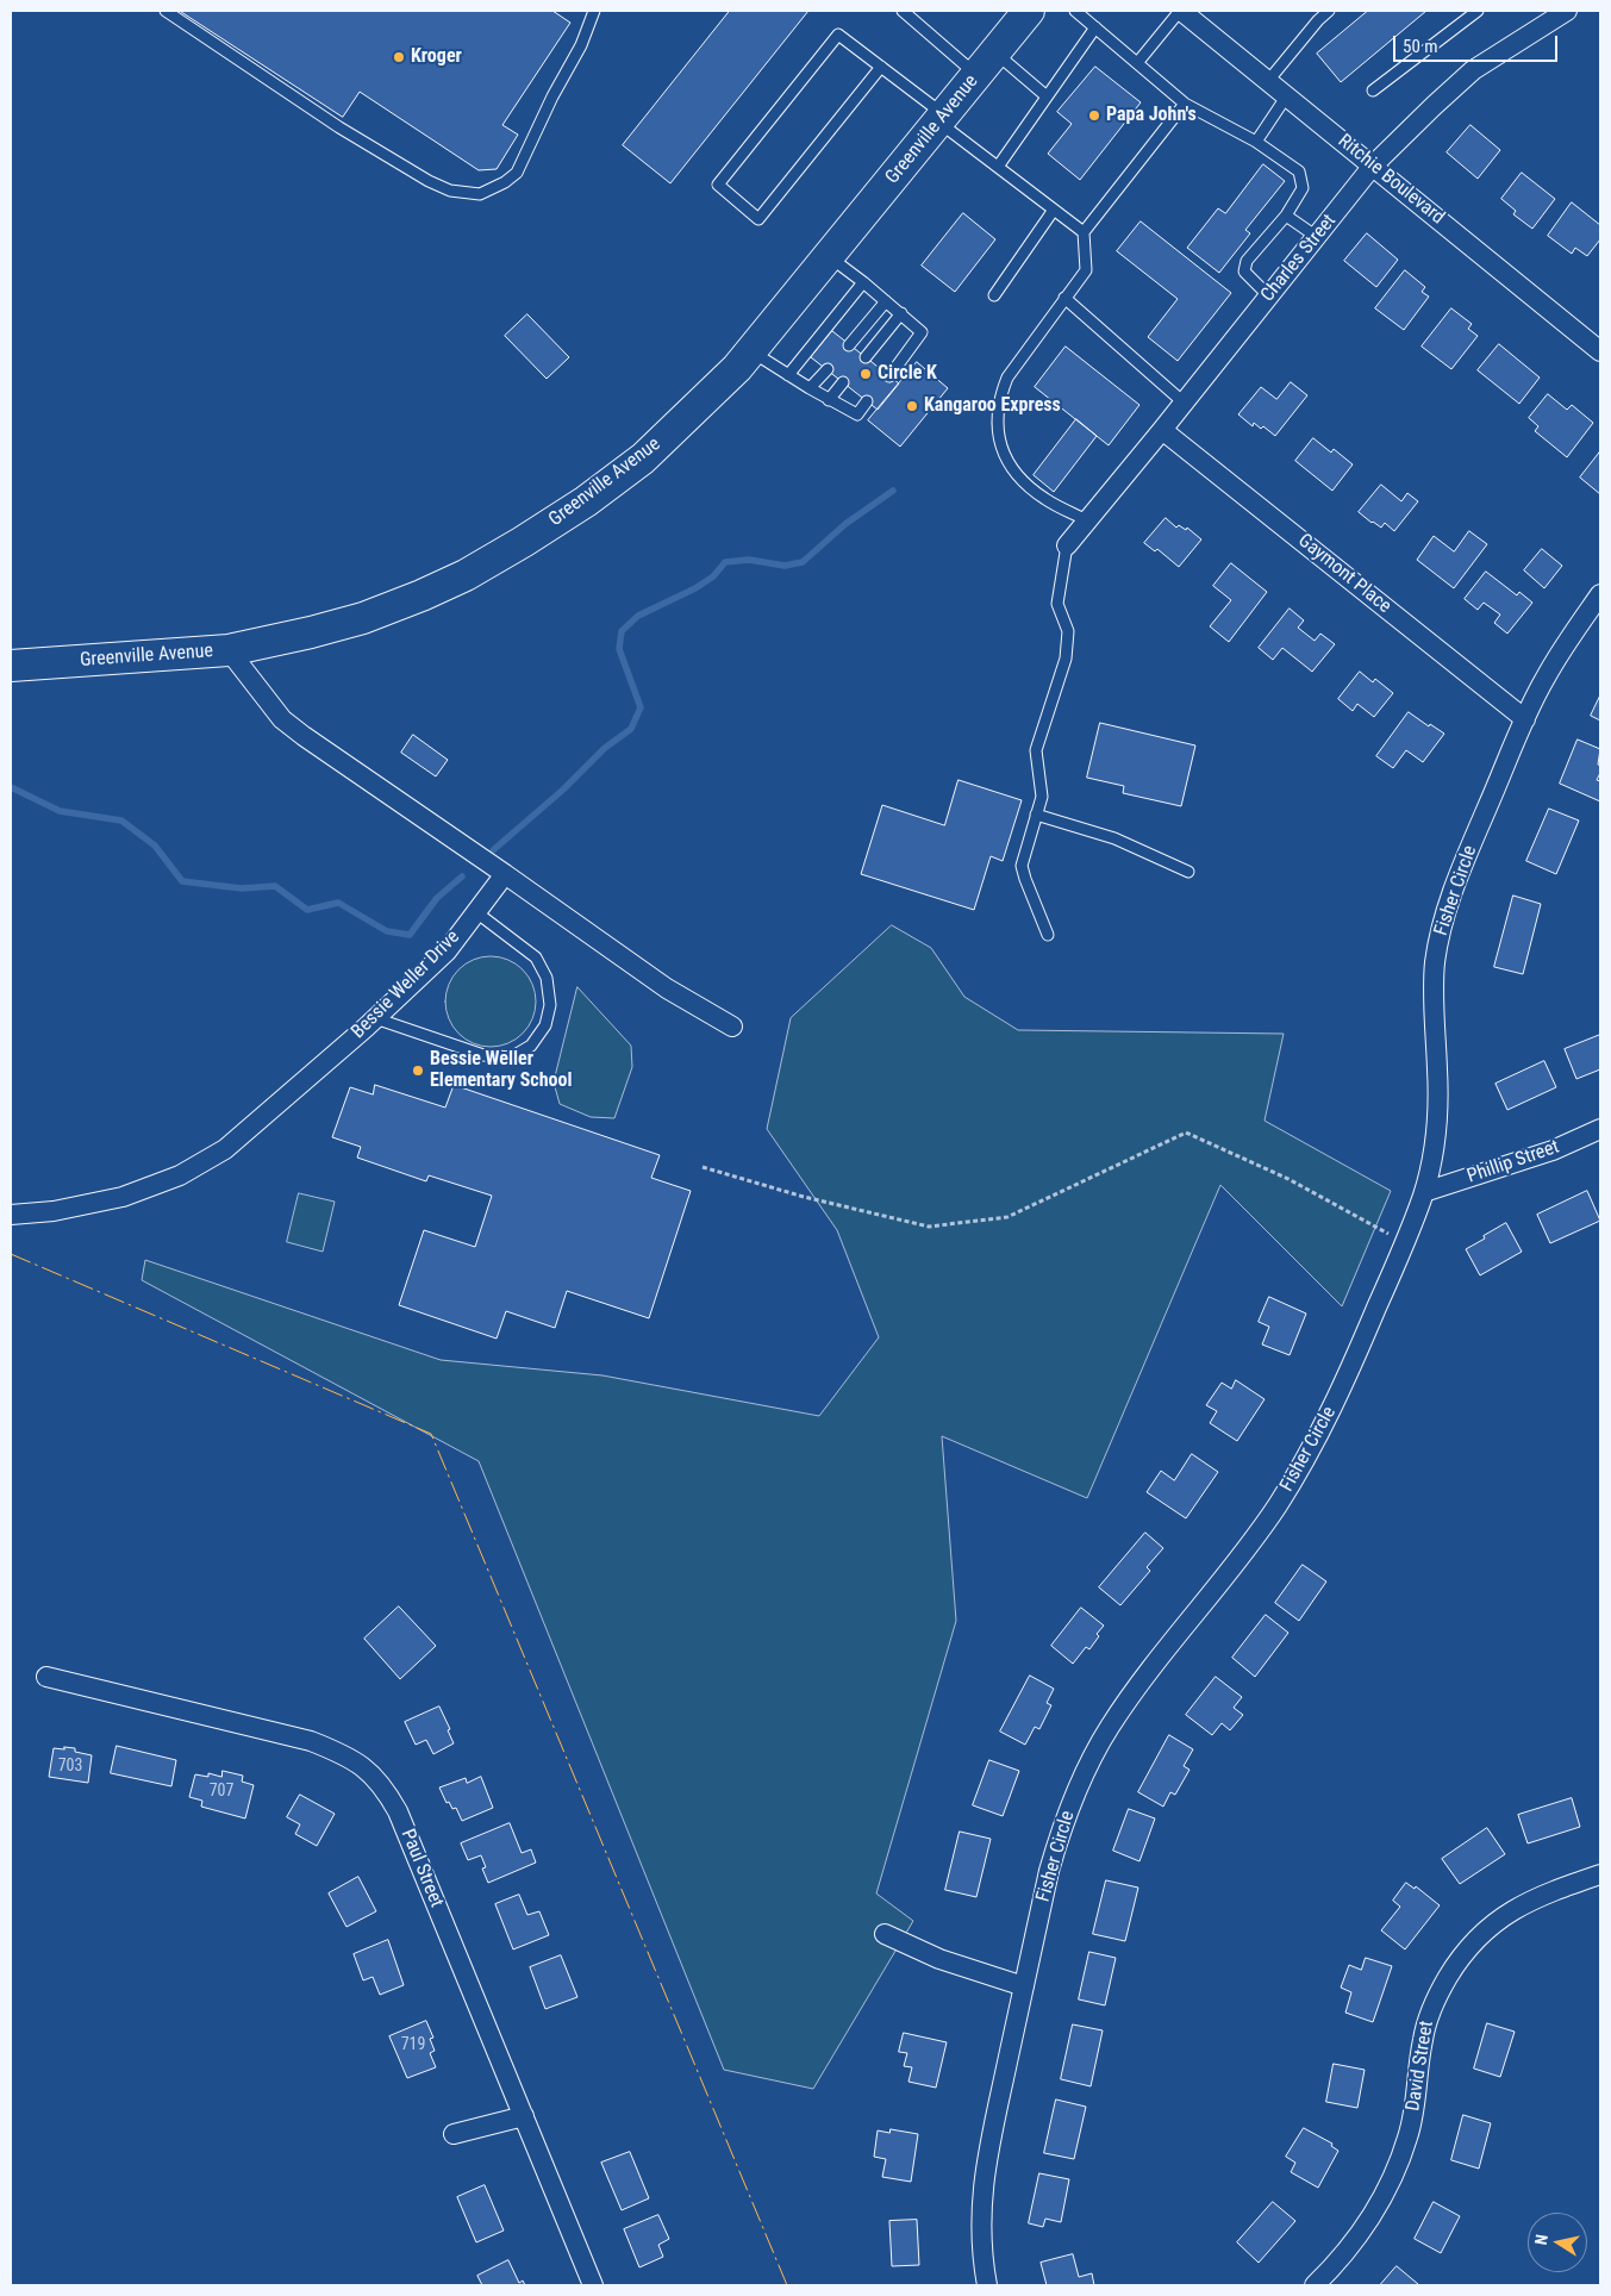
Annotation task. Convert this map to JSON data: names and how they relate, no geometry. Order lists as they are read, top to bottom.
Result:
{
  "streets": {
    "main road": ["Greenville Avenue"],
    "street": [
      "Ritchie Boulevard",
      "Charles Street",
      "Gaymont Place",
      "Fisher Circle",
      "Bessie Weller Drive",
      "Phillip Street",
      "Paul Street",
      "David Street"
    ]
  },
  "crossings": [
    ["Ritchie Boulevard", "Charles Street"],
    ["Charles Street", "Gaymont Place"],
    ["Gaymont Place", "Fisher Circle"],
    ["Fisher Circle", "Phillip Street"]
  ],
  "places": [
    "Kroger",
    "Papa John's",
    "Circle K",
    "Kangaroo Express",
    "Bessie Weller Elementary School"
  ],
  "house_numbers": ["703", "707", "719"],
  "scale_bar": "50 m",
  "north": "left"
}
